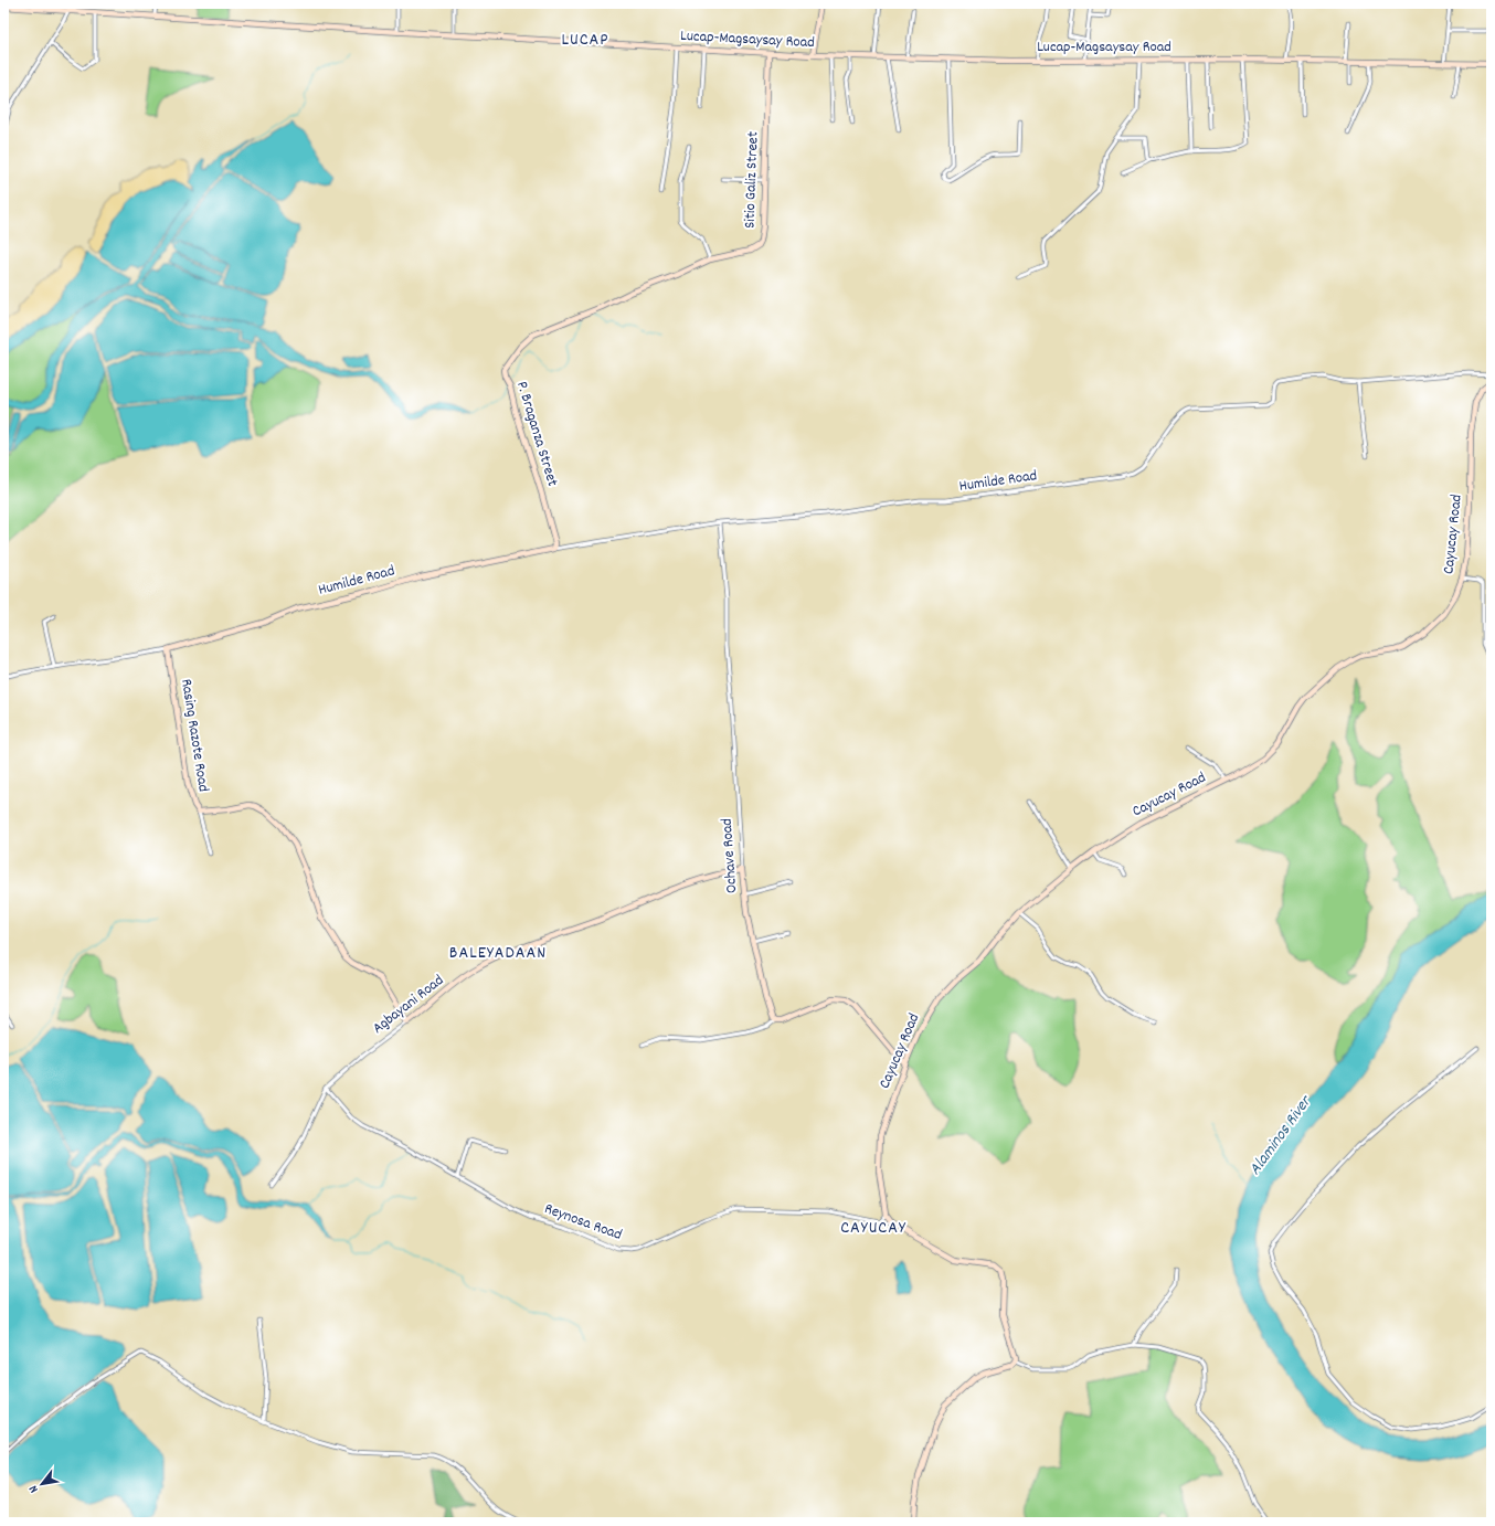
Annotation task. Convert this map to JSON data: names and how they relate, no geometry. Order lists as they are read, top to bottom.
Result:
{
  "streets": {
    "street": [
      "Lucap-Magsaysay Road",
      "Sitio Galiz Street",
      "P. Braganza Street",
      "Humilde Road",
      "Cayucay Road",
      "Rasing Razote Road",
      "Ochave Road",
      "Agbayani Road",
      "Reynosa Road"
    ]
  },
  "crossings": [
    ["Lucap-Magsaysay Road", "Sitio Galiz Street"],
    ["Sitio Galiz Street", "P. Braganza Street"],
    ["P. Braganza Street", "Humilde Road"],
    ["Humilde Road", "Rasing Razote Road"],
    ["Humilde Road", "Ochave Road"],
    ["Cayucay Road", "Reynosa Road"],
    ["Rasing Razote Road", "Agbayani Road"],
    ["Ochave Road", "Agbayani Road"],
    ["Agbayani Road", "Reynosa Road"]
  ],
  "districts": ["LUCAP", "BALEYADAAN", "CAYUCAY"],
  "water": ["Alaminos River"],
  "north": "bottom left"
}
